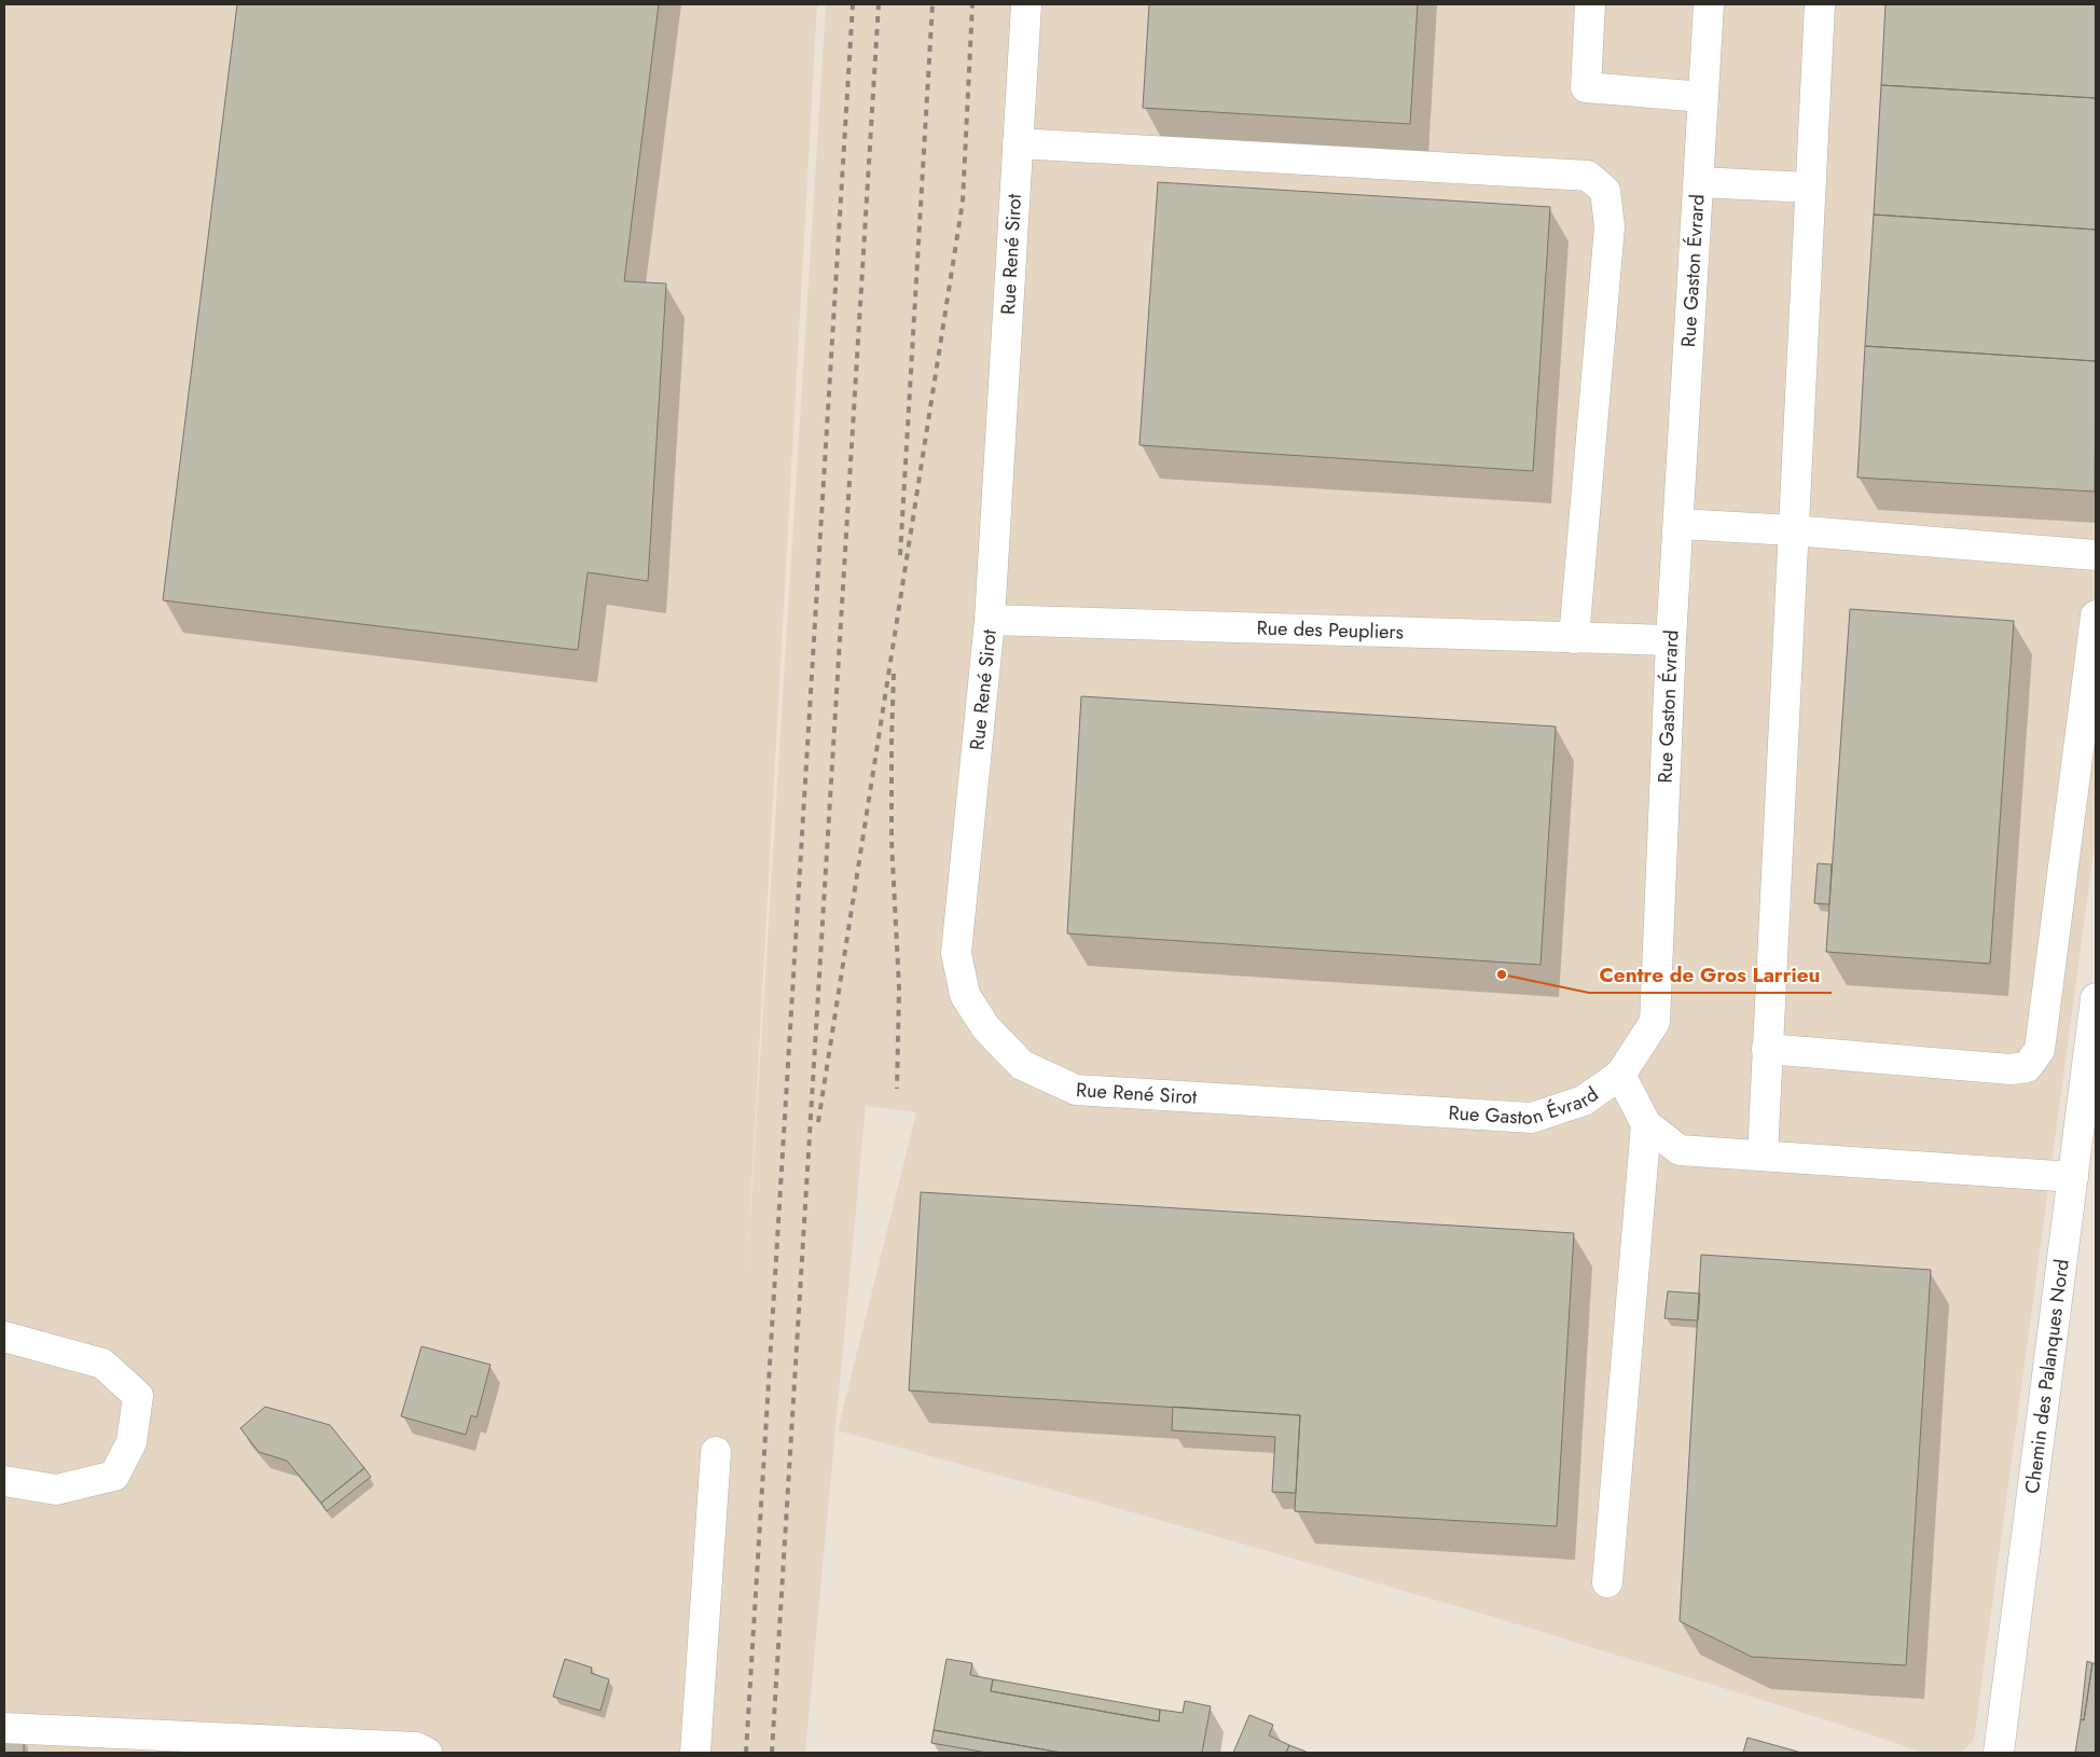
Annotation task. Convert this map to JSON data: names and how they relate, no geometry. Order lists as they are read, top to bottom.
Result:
{
  "streets": {
    "street": [
      "Rue René Sirot",
      "Rue Gaston Évrard",
      "Rue des Peupliers",
      "Chemin des Palanques Nord"
    ]
  },
  "crossings": [
    ["Rue René Sirot", "Rue Gaston Évrard"],
    ["Rue René Sirot", "Rue des Peupliers"],
    ["Rue Gaston Évrard", "Rue des Peupliers"]
  ],
  "places": ["Centre de Gros Larrieu"]
}
